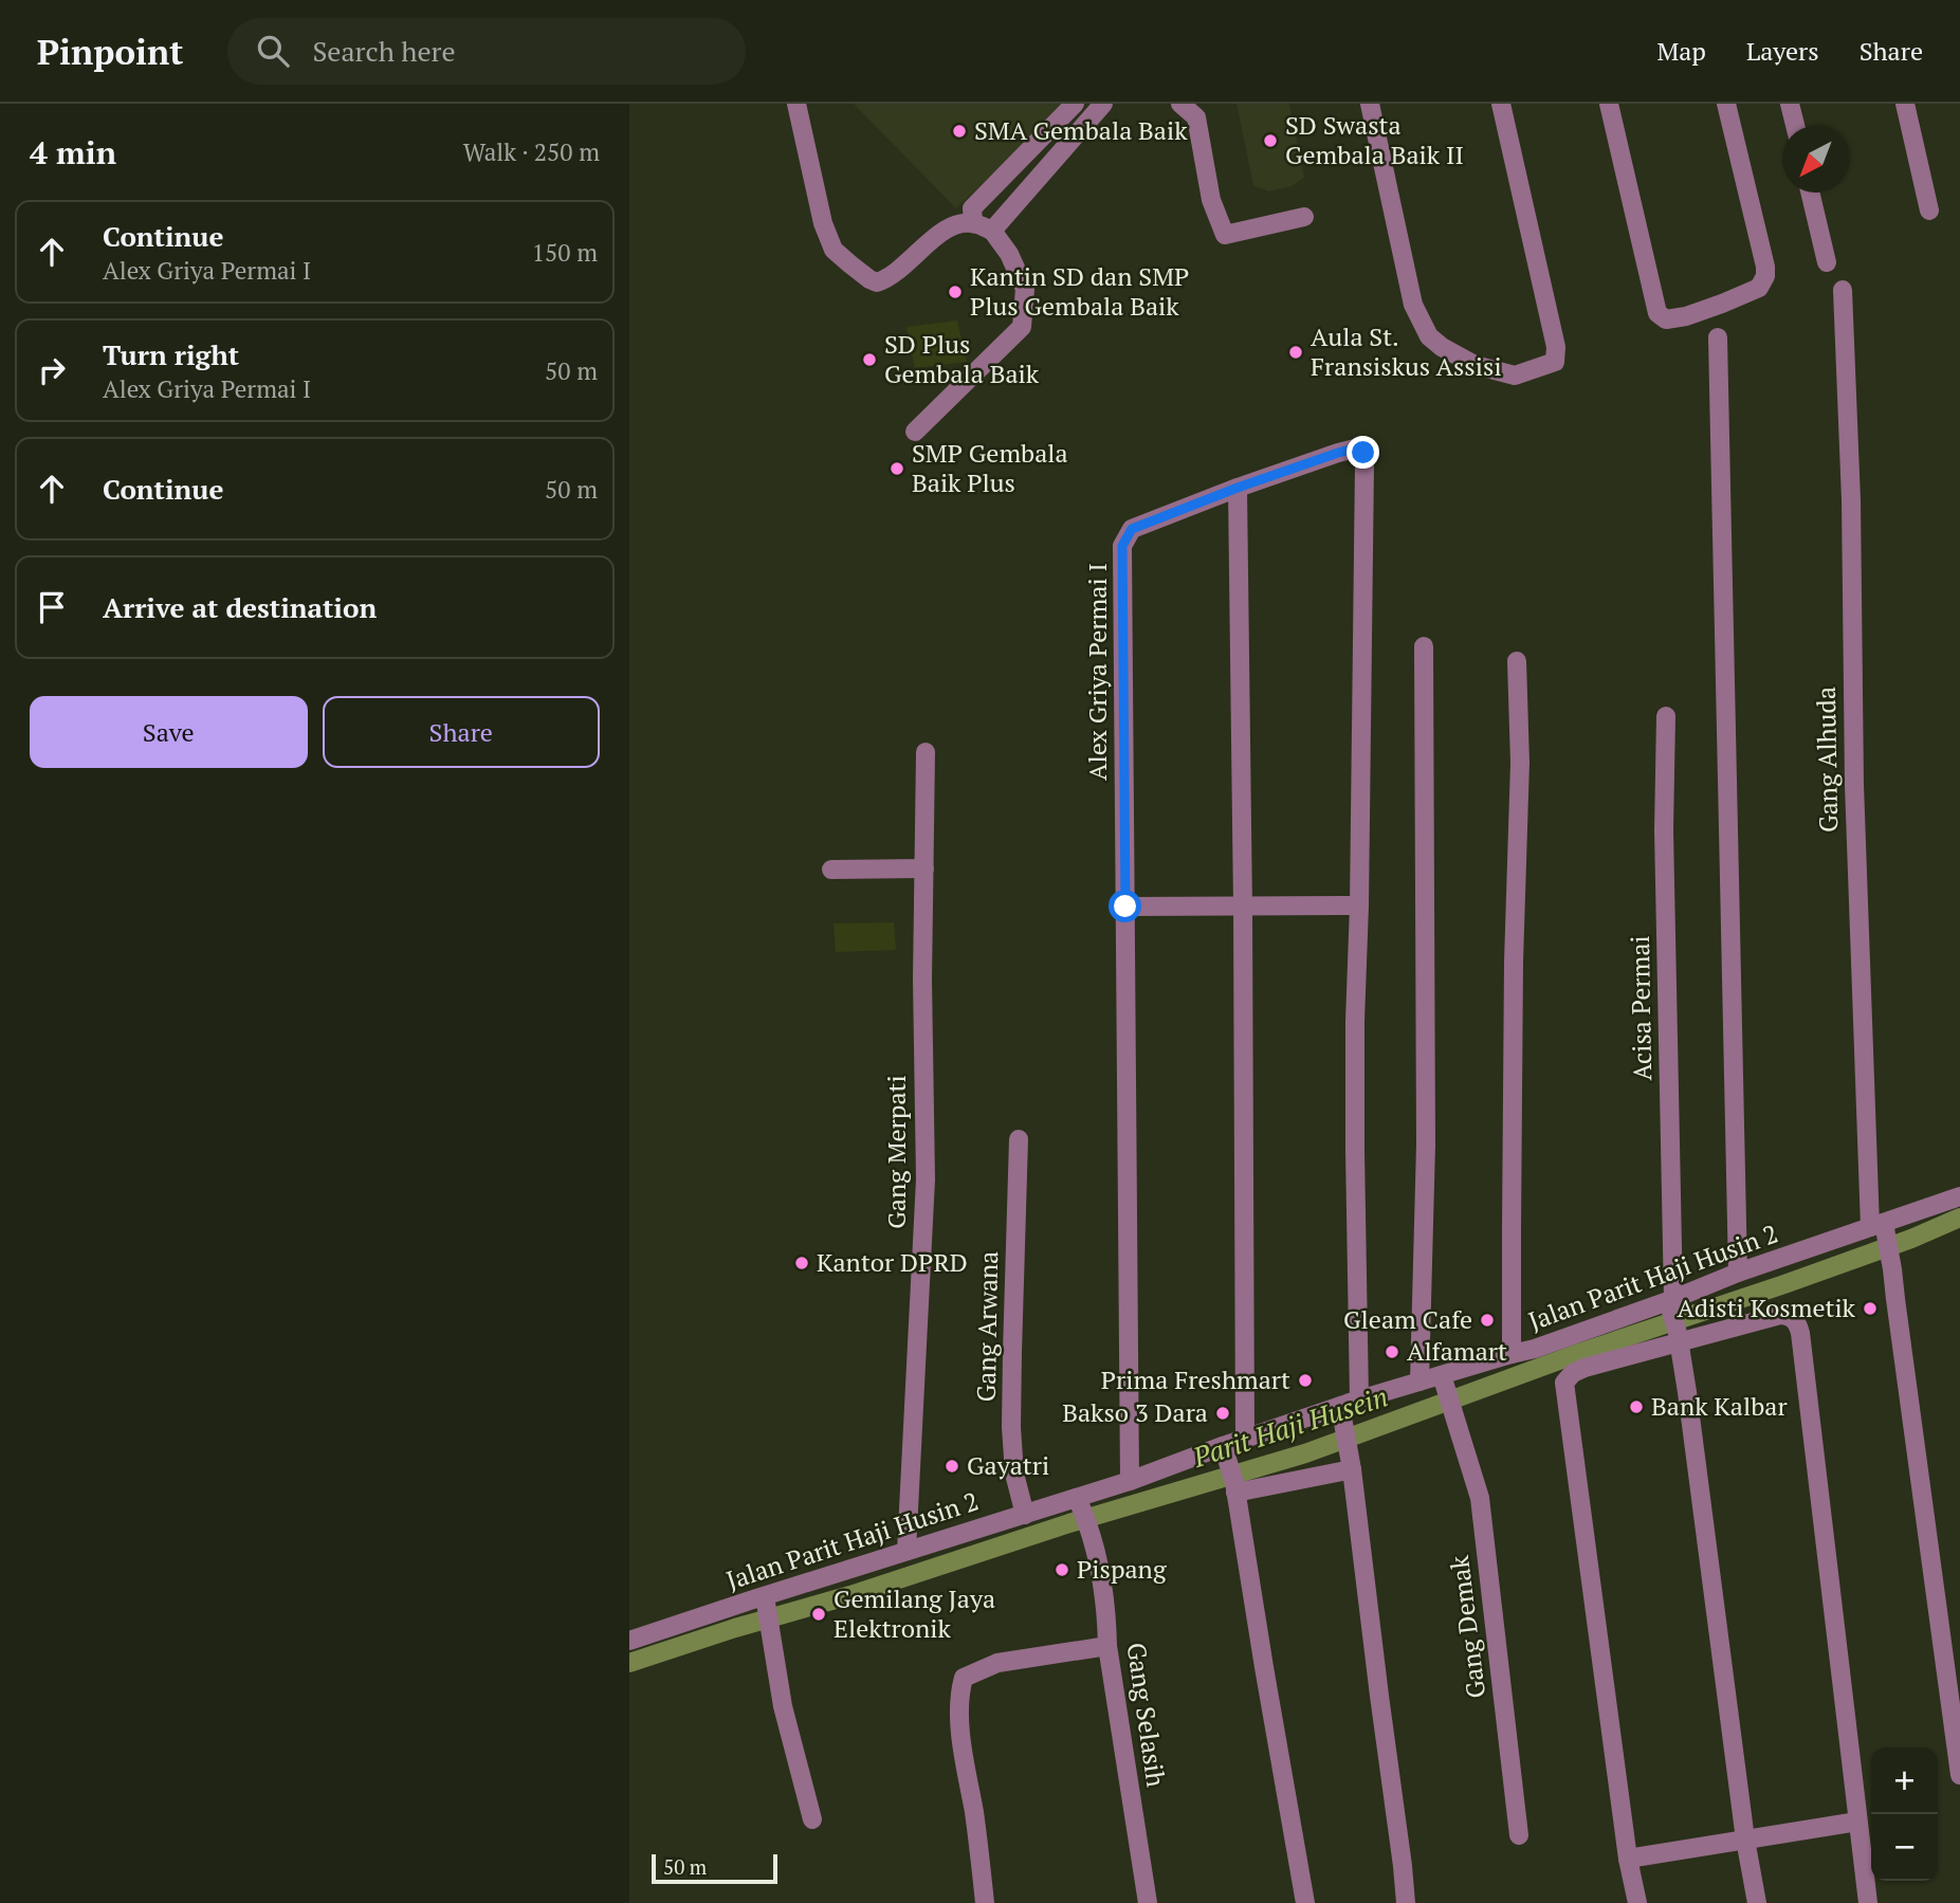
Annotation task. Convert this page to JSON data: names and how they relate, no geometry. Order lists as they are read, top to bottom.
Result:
{
  "streets": {
    "street": [
      "Alex Griya Permai I",
      "Gang Alhuda",
      "Acisa Permai",
      "Gang Merpati",
      "Jalan Parit Haji Husin 2",
      "Gang Arwana",
      "Gang Demak",
      "Gang Selasih"
    ]
  },
  "crossings": [
    ["Alex Griya Permai I", "Jalan Parit Haji Husin 2"],
    ["Gang Alhuda", "Jalan Parit Haji Husin 2"],
    ["Acisa Permai", "Jalan Parit Haji Husin 2"],
    ["Gang Merpati", "Jalan Parit Haji Husin 2"],
    ["Jalan Parit Haji Husin 2", "Gang Arwana"],
    ["Jalan Parit Haji Husin 2", "Gang Demak"],
    ["Jalan Parit Haji Husin 2", "Gang Selasih"]
  ],
  "water": ["Parit Haji Husein"],
  "places": [
    "SMA Gembala Baik",
    "SD Swasta Gembala Baik II",
    "Kantin SD dan SMP Plus Gembala Baik",
    "Aula St. Fransiskus Assisi",
    "SD Plus Gembala Baik",
    "SMP Gembala Baik Plus",
    "Kantor DPRD",
    "Adisti Kosmetik",
    "Gleam Cafe",
    "Alfamart",
    "Prima Freshmart",
    "Bank Kalbar",
    "Bakso 3 Dara",
    "Gayatri",
    "Pispang",
    "Gemilang Jaya Elektronik"
  ],
  "scale_bar": "50 m",
  "north": "bottom left",
  "page": {
    "header": "Pinpoint",
    "search": "Search here",
    "nav": ["Map", "Layers", "Share"],
    "heading": ["4 min", "Walk · 250 m"],
    "list": [
      ["Continue", "Alex Griya Permai I", "150 m"],
      ["Turn right", "Alex Griya Permai I", "50 m"],
      ["Continue", "50 m"],
      "Arrive at destination"
    ],
    "buttons": ["Save", "Share"],
    "map_buttons": ["+", "−"],
    "scale": "50 m"
  }
}
